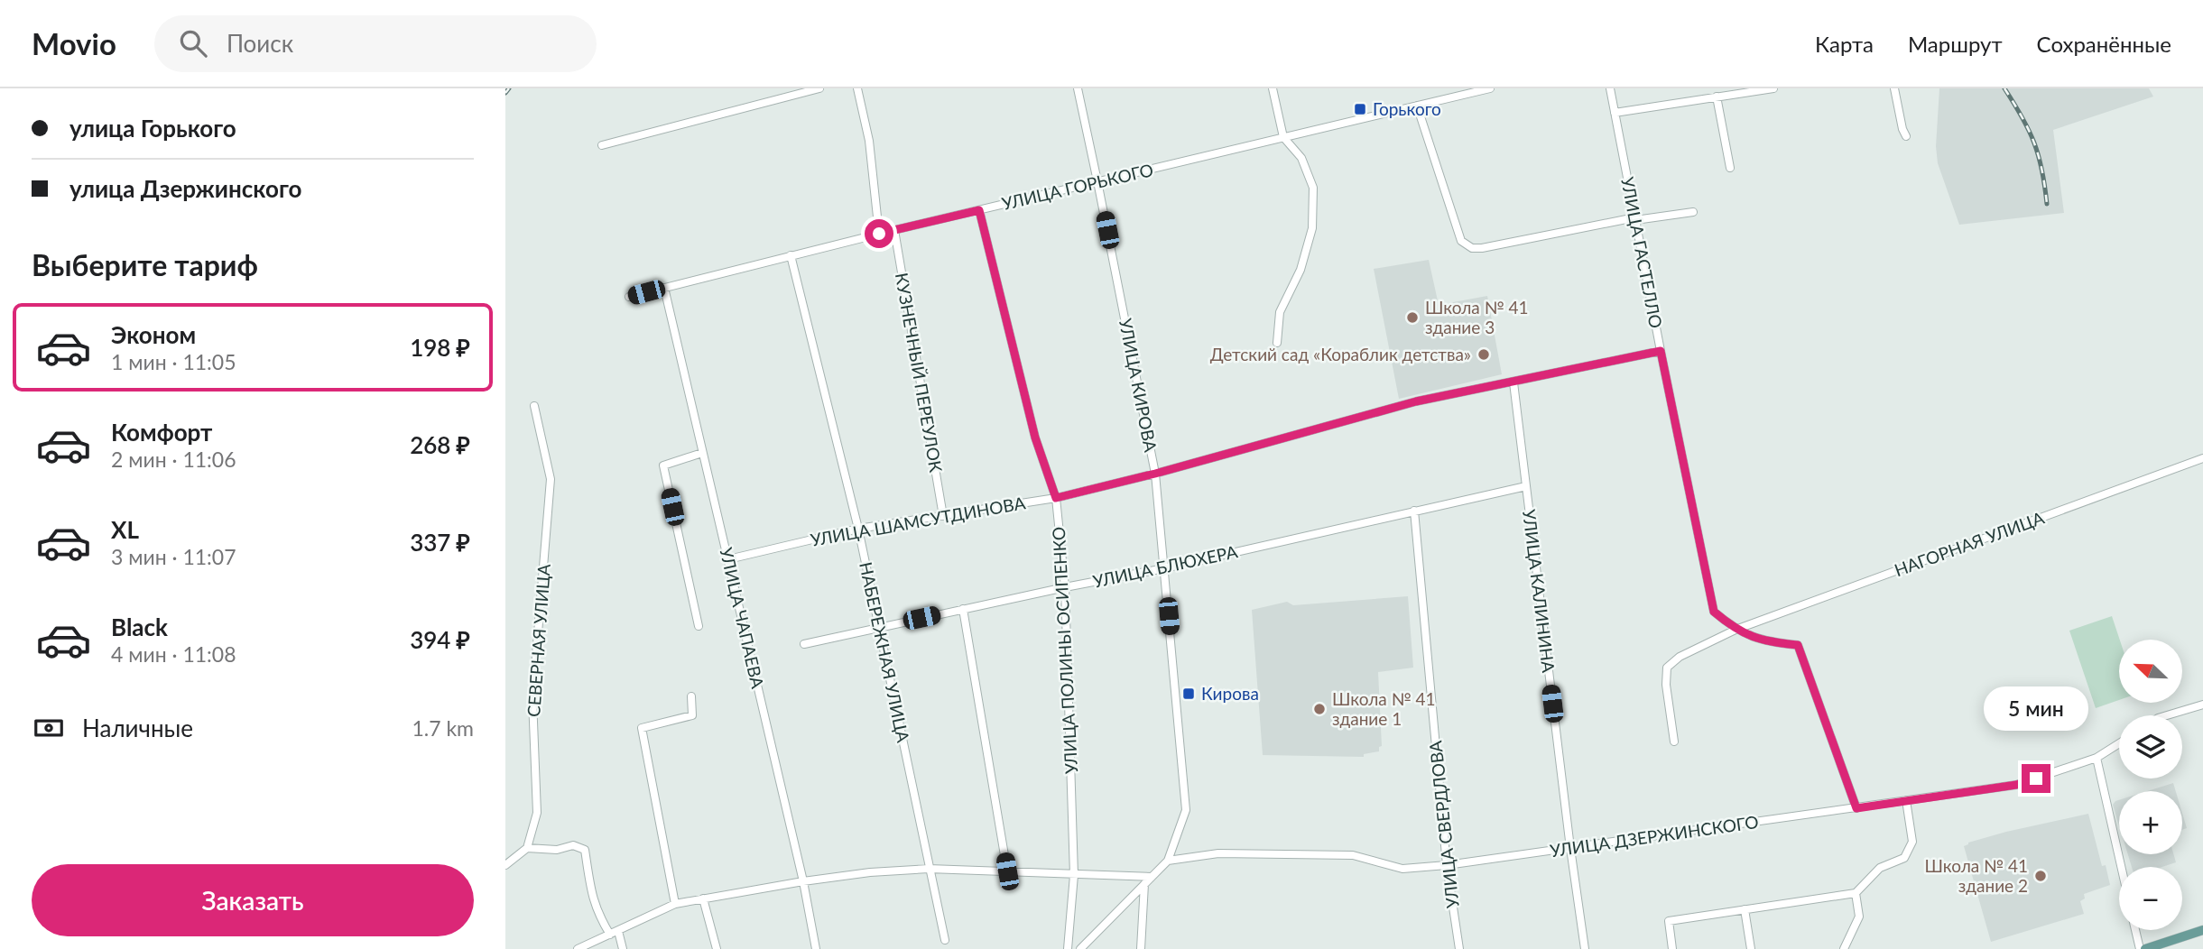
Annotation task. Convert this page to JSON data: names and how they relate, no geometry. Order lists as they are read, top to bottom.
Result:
{
  "streets": {
    "street": [
      "УЛИЦА ГОРЬКОГО",
      "УЛИЦА ГАСТЕЛЛО",
      "КУЗНЕЧНЫЙ ПЕРЕУЛОК",
      "УЛИЦА КИРОВА",
      "УЛИЦА ШАМСУТДИНОВА",
      "НАГОРНАЯ УЛИЦА",
      "УЛИЦА БЛЮХЕРА",
      "УЛИЦА КАЛИНИНА",
      "УЛИЦА ЧАПАЕВА",
      "СЕВЕРНАЯ УЛИЦА",
      "УЛИЦА ПОЛИНЫ ОСИПЕНКО",
      "НАБЕРЕЖНАЯ УЛИЦА",
      "УЛИЦА СВЕРДЛОВА",
      "УЛИЦА ДЗЕРЖИНСКОГО"
    ]
  },
  "crossings": [
    ["УЛИЦА ГОРЬКОГО", "КУЗНЕЧНЫЙ ПЕРЕУЛОК"],
    ["УЛИЦА ГОРЬКОГО", "УЛИЦА КИРОВА"],
    ["УЛИЦА ГОРЬКОГО", "УЛИЦА ЧАПАЕВА"],
    ["УЛИЦА ГОРЬКОГО", "УЛИЦА ПОЛИНЫ ОСИПЕНКО"],
    ["УЛИЦА ГОРЬКОГО", "НАБЕРЕЖНАЯ УЛИЦА"],
    ["УЛИЦА ГАСТЕЛЛО", "УЛИЦА ШАМСУТДИНОВА"],
    ["УЛИЦА ГАСТЕЛЛО", "НАГОРНАЯ УЛИЦА"],
    ["УЛИЦА ГАСТЕЛЛО", "УЛИЦА ДЗЕРЖИНСКОГО"],
    ["КУЗНЕЧНЫЙ ПЕРЕУЛОК", "УЛИЦА ШАМСУТДИНОВА"],
    ["УЛИЦА КИРОВА", "УЛИЦА ШАМСУТДИНОВА"],
    ["УЛИЦА КИРОВА", "УЛИЦА БЛЮХЕРА"],
    ["УЛИЦА КИРОВА", "УЛИЦА ДЗЕРЖИНСКОГО"],
    ["УЛИЦА ШАМСУТДИНОВА", "УЛИЦА КАЛИНИНА"],
    ["УЛИЦА ШАМСУТДИНОВА", "УЛИЦА ЧАПАЕВА"],
    ["УЛИЦА ШАМСУТДИНОВА", "УЛИЦА ПОЛИНЫ ОСИПЕНКО"],
    ["УЛИЦА ШАМСУТДИНОВА", "НАБЕРЕЖНАЯ УЛИЦА"],
    ["УЛИЦА БЛЮХЕРА", "УЛИЦА КАЛИНИНА"],
    ["УЛИЦА БЛЮХЕРА", "УЛИЦА ПОЛИНЫ ОСИПЕНКО"],
    ["УЛИЦА БЛЮХЕРА", "НАБЕРЕЖНАЯ УЛИЦА"],
    ["УЛИЦА БЛЮХЕРА", "УЛИЦА СВЕРДЛОВА"],
    ["УЛИЦА КАЛИНИНА", "УЛИЦА ДЗЕРЖИНСКОГО"],
    ["УЛИЦА СВЕРДЛОВА", "УЛИЦА ДЗЕРЖИНСКОГО"]
  ],
  "places": {
    "transit": ["Горького", "Кирова"],
    "other": [
      "Школа № 41 здание 3",
      "Детский сад «Кораблик детства»",
      "Школа № 41 здание 1",
      "Школа № 41 здание 2"
    ]
  },
  "north": "top left",
  "page": {
    "header": "Movio",
    "search": "Поиск",
    "nav": ["Карта", "Маршрут", "Сохранённые"],
    "banner": ["улица Горького", "улица Дзержинского"],
    "heading": "Выберите тариф",
    "list": [
      {
        "name": "Эконом",
        "note": "1 мин · 11:05",
        "value": "198 ₽"
      },
      {
        "name": "Комфорт",
        "note": "2 мин · 11:06",
        "value": "268 ₽"
      },
      {
        "name": "XL",
        "note": "3 мин · 11:07",
        "value": "337 ₽"
      },
      {
        "name": "Black",
        "note": "4 мин · 11:08",
        "value": "394 ₽"
      }
    ],
    "map_buttons": ["+", "−"],
    "bubble": "5 мин",
    "pay": ["Наличные", "1.7 km"],
    "buttons": "Заказать"
  }
}
